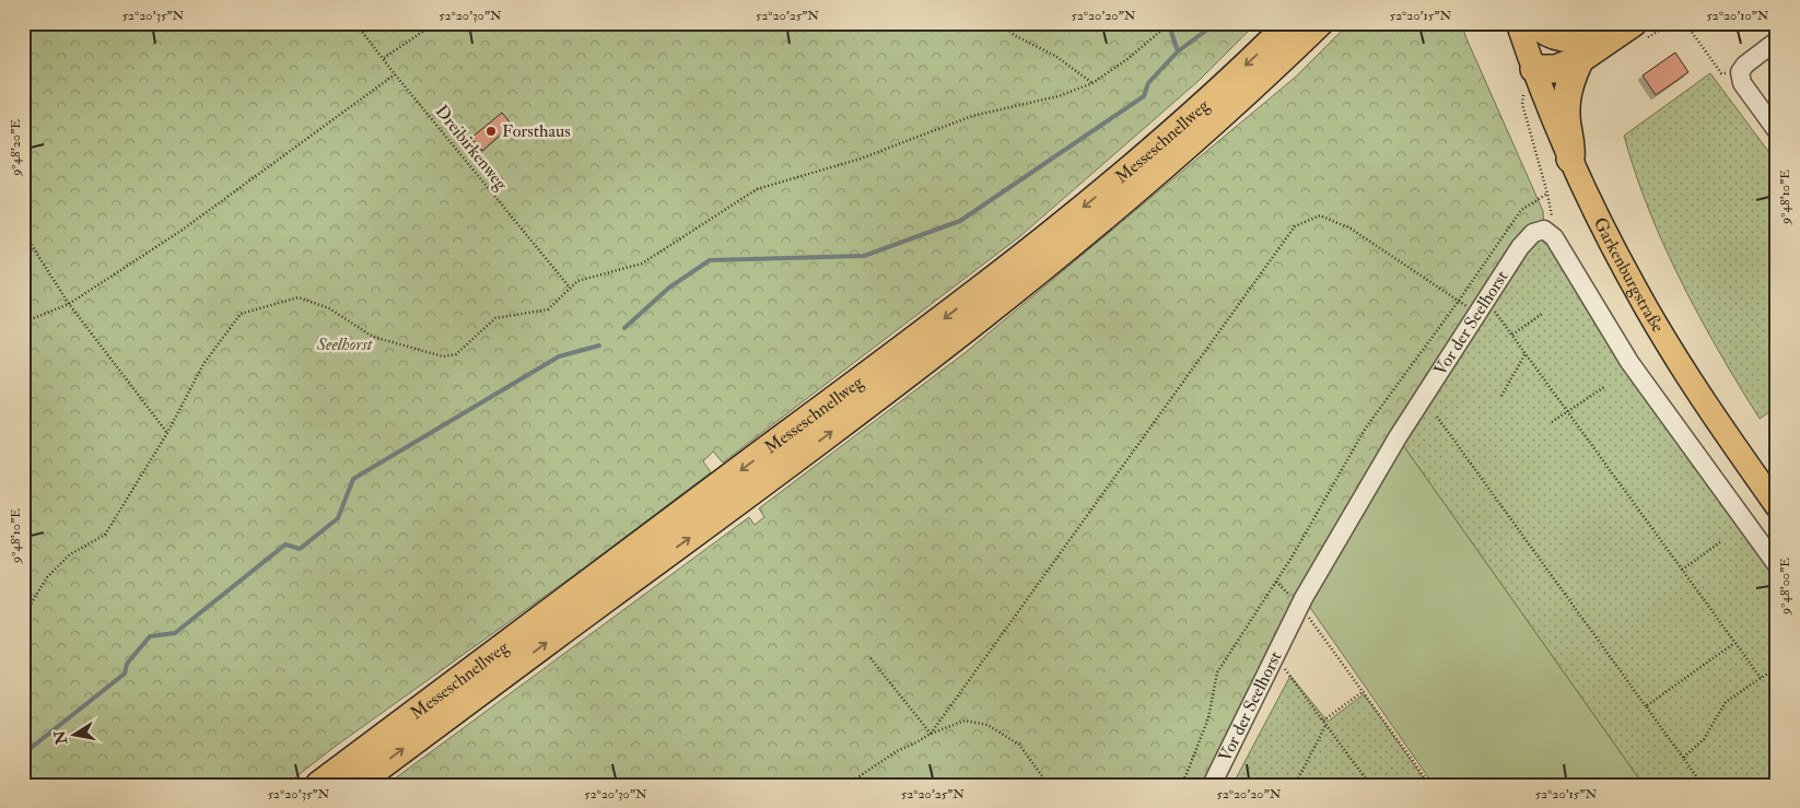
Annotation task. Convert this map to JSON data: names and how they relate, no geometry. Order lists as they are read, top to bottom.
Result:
{
  "streets": {
    "highway": ["Messeschnellweg"],
    "main road": ["Garkenburgstraße"],
    "street": ["Vor der Seelhorst"],
    "path": ["Dreibirkenweg"]
  },
  "parks": ["Seelhorst"],
  "places": ["Forsthaus"],
  "north": "left",
  "coordinates": [
    "52°20'35\"N",
    "52°20'30\"N",
    "52°20'25\"N",
    "52°20'20\"N",
    "52°20'15\"N",
    "52°20'10\"N",
    "9°48'20\"E",
    "9°48'10\"E",
    "9°48'00\"E"
  ]
}
